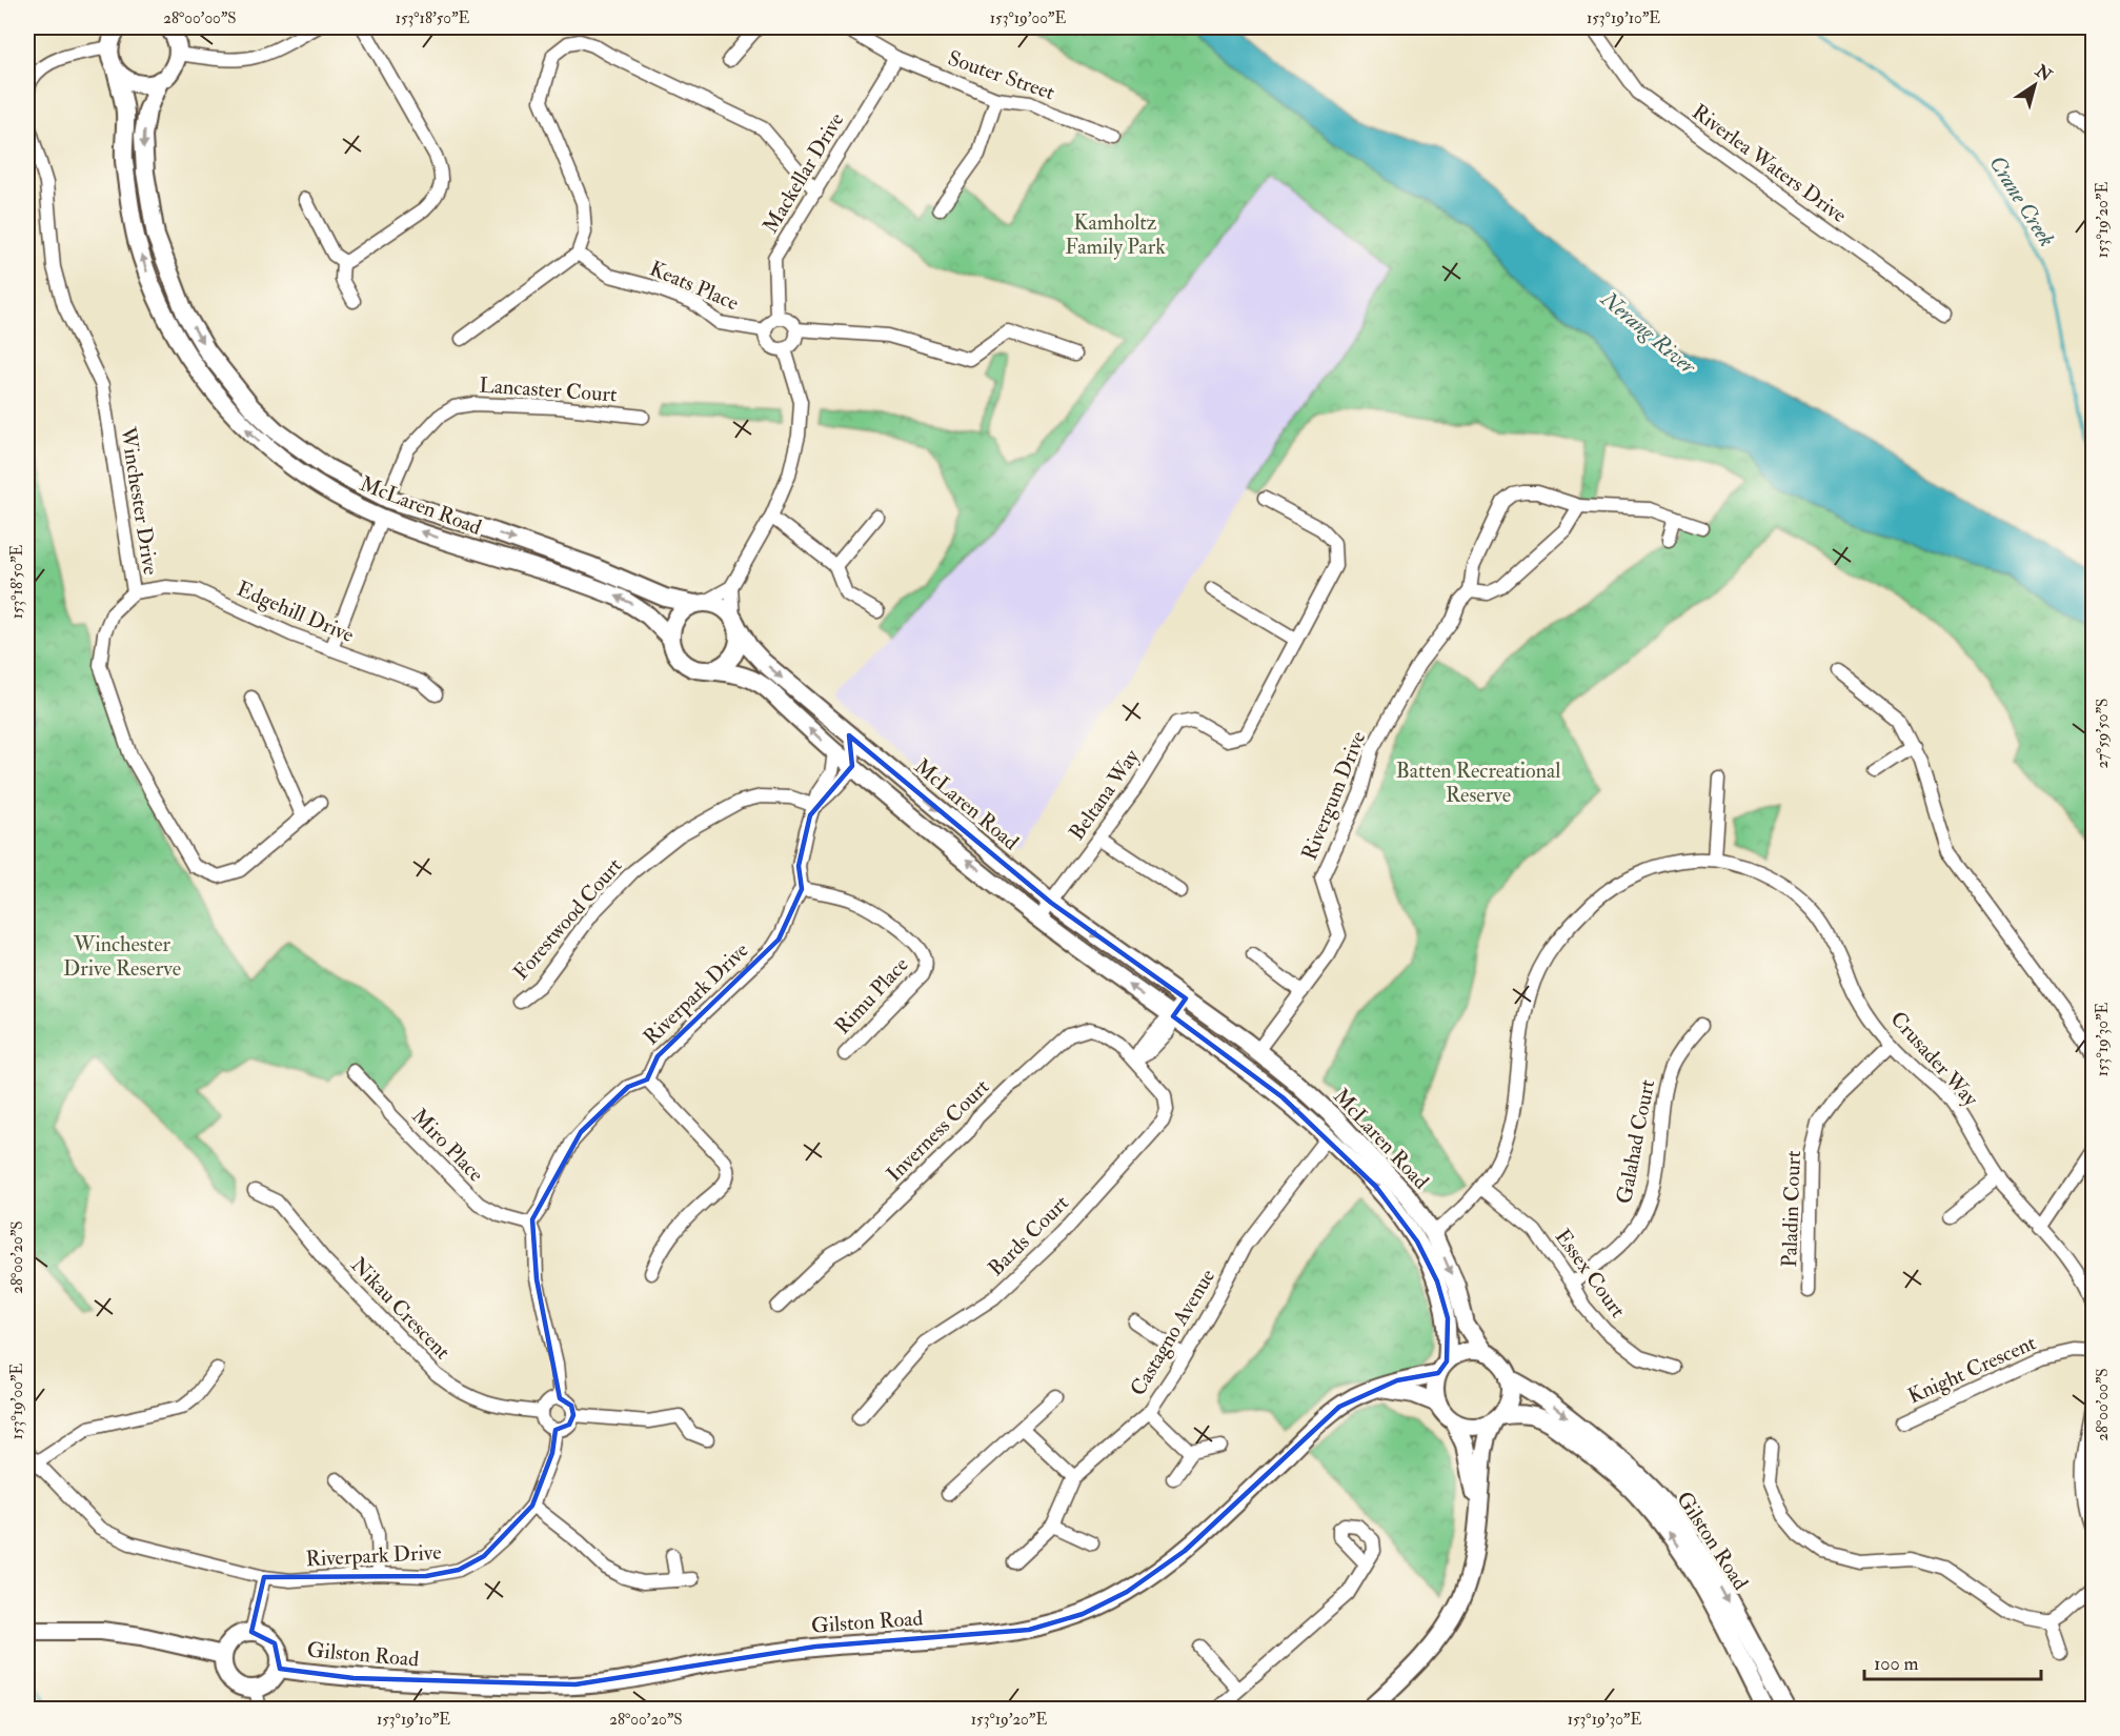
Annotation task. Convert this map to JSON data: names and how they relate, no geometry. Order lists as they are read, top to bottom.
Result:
{
  "streets": {
    "main road": ["McLaren Road", "Gilston Road"],
    "street": [
      "Souter Street",
      "Riverlea Waters Drive",
      "Mackellar Drive",
      "Keats Place",
      "Lancaster Court",
      "Winchester Drive",
      "Edgehill Drive",
      "Beltana Way",
      "Rivergum Drive",
      "Forestwood Court",
      "Riverpark Drive",
      "Rimu Place",
      "Crusader Way",
      "Inverness Court",
      "Galahad Court",
      "Miro Place",
      "Paladin Court",
      "Bards Court",
      "Essex Court",
      "Nikau Crescent",
      "Castagno Avenue",
      "Knight Crescent"
    ]
  },
  "crossings": [
    ["Souter Street", "Mackellar Drive"],
    ["Mackellar Drive", "Keats Place"],
    ["Lancaster Court", "McLaren Road"],
    ["Winchester Drive", "Edgehill Drive"],
    ["McLaren Road", "Beltana Way"],
    ["McLaren Road", "Rivergum Drive"],
    ["McLaren Road", "Riverpark Drive"],
    ["McLaren Road", "Crusader Way"],
    ["McLaren Road", "Castagno Avenue"],
    ["McLaren Road", "Gilston Road"],
    ["Forestwood Court", "Riverpark Drive"],
    ["Riverpark Drive", "Rimu Place"],
    ["Riverpark Drive", "Nikau Crescent"],
    ["Crusader Way", "Paladin Court"],
    ["Crusader Way", "Essex Court"],
    ["Inverness Court", "Bards Court"],
    ["Galahad Court", "Essex Court"]
  ],
  "water": ["Crane Creek", "Nerang River"],
  "parks": ["Kamholtz Family Park", "Batten Recreational Reserve", "Winchester Drive Reserve"],
  "scale_bar": "100 m",
  "north": "top right",
  "coordinates": [
    "28°00'00\"S",
    "153°18'50\"E",
    "153°19'00\"E",
    "153°19'10\"E",
    "153°19'20\"E",
    "27°59'50\"S",
    "153°19'30\"E",
    "28°00'20\"S"
  ]
}
